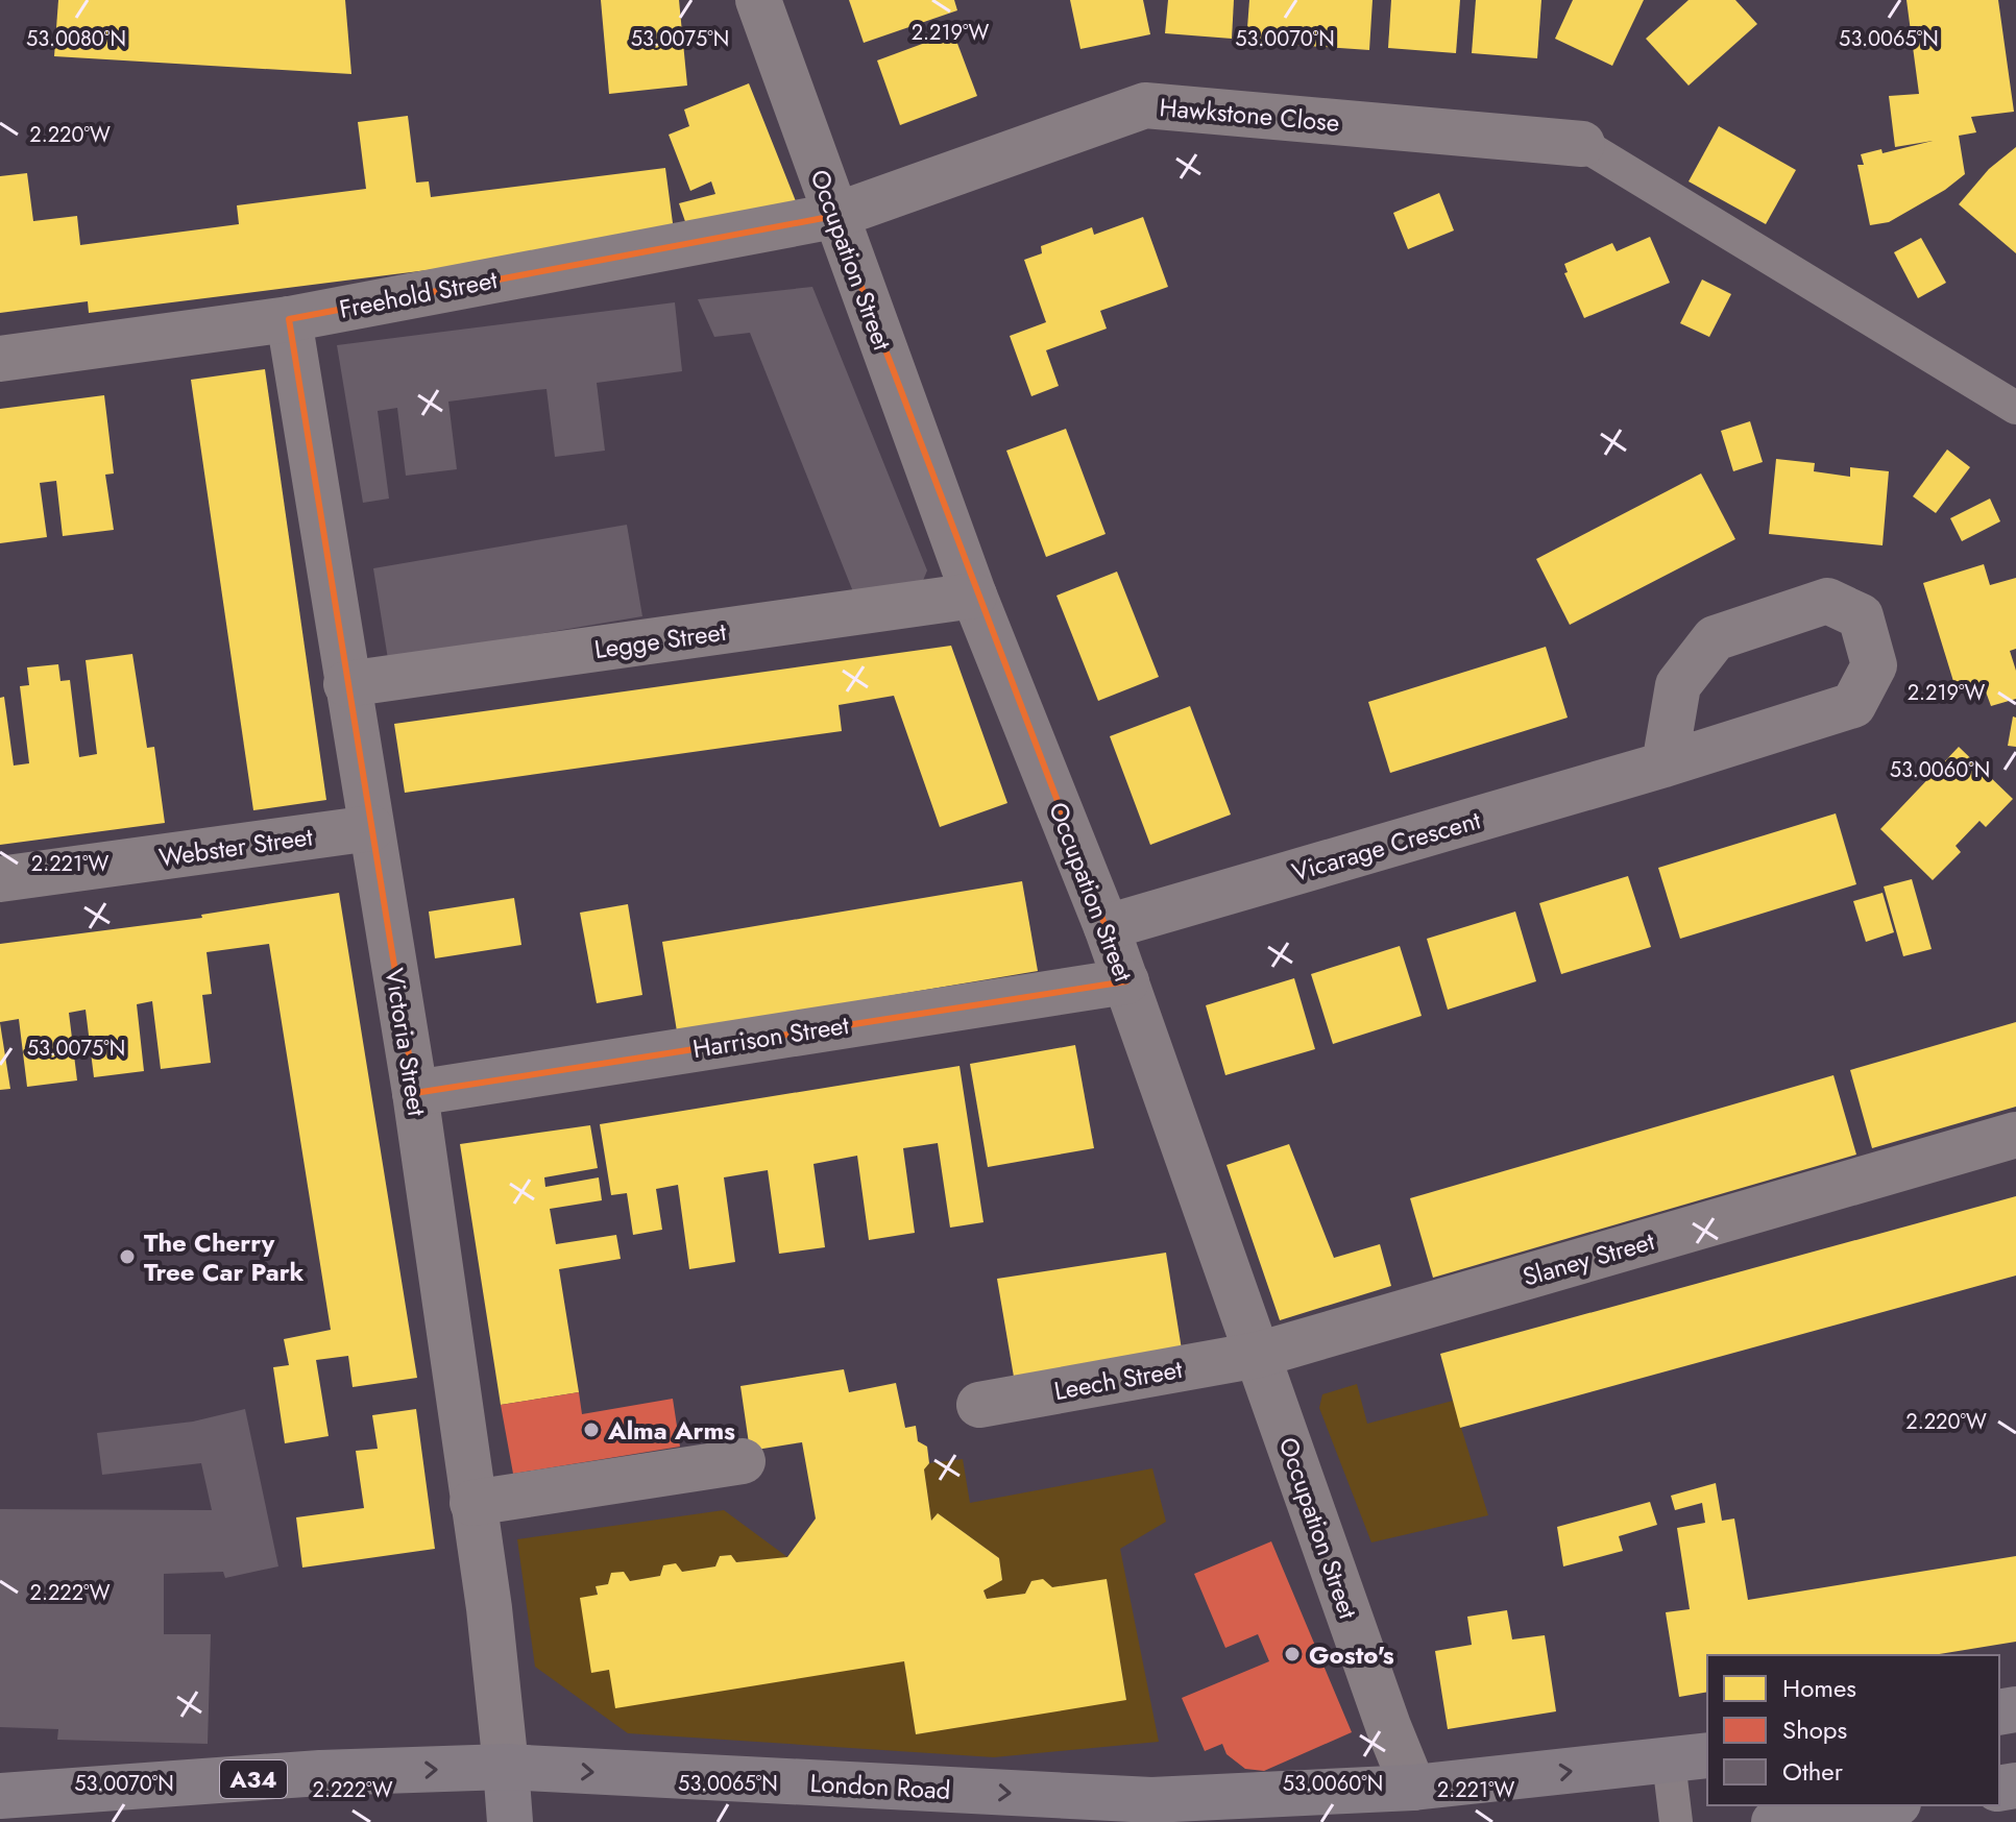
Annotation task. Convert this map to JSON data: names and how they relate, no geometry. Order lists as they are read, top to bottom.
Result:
{
  "streets": {
    "highway": ["A34", "London Road"],
    "street": [
      "Hawkstone Close",
      "Occupation Street",
      "Freehold Street",
      "Legge Street",
      "Vicarage Crescent",
      "Webster Street",
      "Harrison Street",
      "Victoria Street",
      "Slaney Street",
      "Leech Street"
    ]
  },
  "crossings": [
    ["Hawkstone Close", "Occupation Street"],
    ["Hawkstone Close", "Freehold Street"],
    ["Occupation Street", "Freehold Street"],
    ["Occupation Street", "Legge Street"],
    ["Occupation Street", "Vicarage Crescent"],
    ["Occupation Street", "Harrison Street"],
    ["Occupation Street", "Slaney Street"],
    ["Occupation Street", "Leech Street"],
    ["Occupation Street", "London Road"],
    ["Freehold Street", "Victoria Street"],
    ["Legge Street", "Victoria Street"],
    ["Webster Street", "Victoria Street"],
    ["Harrison Street", "Victoria Street"],
    ["Victoria Street", "London Road"],
    ["Slaney Street", "Leech Street"]
  ],
  "one_way": ["London Road"],
  "places": ["The Cherry Tree Car Park", "Alma Arms", "Gosto's"],
  "legend": ["Homes", "Shops", "Other"],
  "coordinates": [
    "2.219°W",
    "53.0080°N",
    "53.0075°N",
    "53.0070°N",
    "53.0065°N",
    "2.220°W",
    "53.0060°N",
    "2.221°W",
    "2.222°W"
  ]
}
